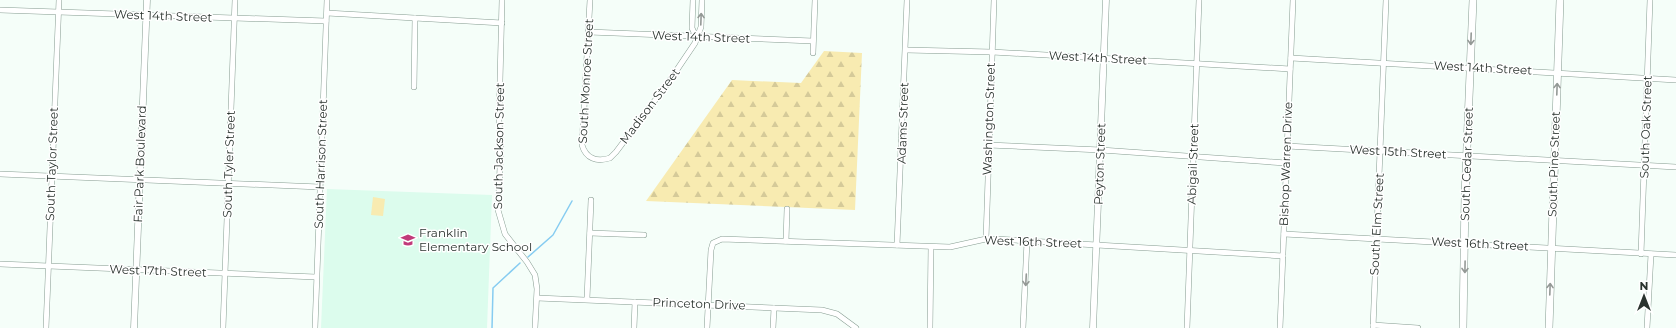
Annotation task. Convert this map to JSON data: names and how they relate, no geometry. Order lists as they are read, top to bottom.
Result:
{
  "streets": {
    "main road": ["South Cedar Street", "South Pine Street"],
    "street": [
      "West 14th Street",
      "South Monroe Street",
      "Madison Street",
      "Washington Street",
      "Adams Street",
      "South Oak Street",
      "South Jackson Street",
      "West 15th Street",
      "South Taylor Street",
      "Fair Park Boulevard",
      "South Tyler Street",
      "South Harrison Street",
      "Peyton Street",
      "Abigail Street",
      "Bishop Warren Drive",
      "South Elm Street",
      "West 16th Street",
      "West 17th Street",
      "Princeton Drive"
    ]
  },
  "crossings": [
    ["West 14th Street", "South Monroe Street"],
    ["West 14th Street", "Madison Street"],
    ["West 14th Street", "Washington Street"],
    ["West 14th Street", "Adams Street"],
    ["West 14th Street", "South Oak Street"],
    ["West 14th Street", "South Taylor Street"],
    ["West 14th Street", "Fair Park Boulevard"],
    ["West 14th Street", "South Tyler Street"],
    ["West 14th Street", "South Harrison Street"],
    ["West 14th Street", "Peyton Street"],
    ["West 14th Street", "Abigail Street"],
    ["West 14th Street", "Bishop Warren Drive"],
    ["West 14th Street", "South Cedar Street"],
    ["West 14th Street", "South Pine Street"],
    ["West 14th Street", "South Elm Street"],
    ["South Monroe Street", "Madison Street"],
    ["Washington Street", "West 16th Street"],
    ["Adams Street", "West 16th Street"],
    ["South Oak Street", "West 15th Street"],
    ["South Oak Street", "West 16th Street"],
    ["South Jackson Street", "Princeton Drive"],
    ["West 15th Street", "Bishop Warren Drive"],
    ["West 15th Street", "South Cedar Street"],
    ["West 15th Street", "South Pine Street"],
    ["West 15th Street", "South Elm Street"],
    ["South Taylor Street", "West 17th Street"],
    ["Fair Park Boulevard", "West 17th Street"],
    ["South Tyler Street", "West 17th Street"],
    ["South Harrison Street", "West 17th Street"],
    ["Peyton Street", "West 16th Street"],
    ["Abigail Street", "West 16th Street"],
    ["Bishop Warren Drive", "West 16th Street"],
    ["South Cedar Street", "West 16th Street"],
    ["South Pine Street", "West 16th Street"],
    ["South Elm Street", "West 16th Street"],
    ["West 16th Street", "Princeton Drive"]
  ],
  "one_way": ["South Cedar Street", "South Pine Street"],
  "places": {
    "school or university": ["Franklin Elementary School"]
  },
  "north": "top"
}
